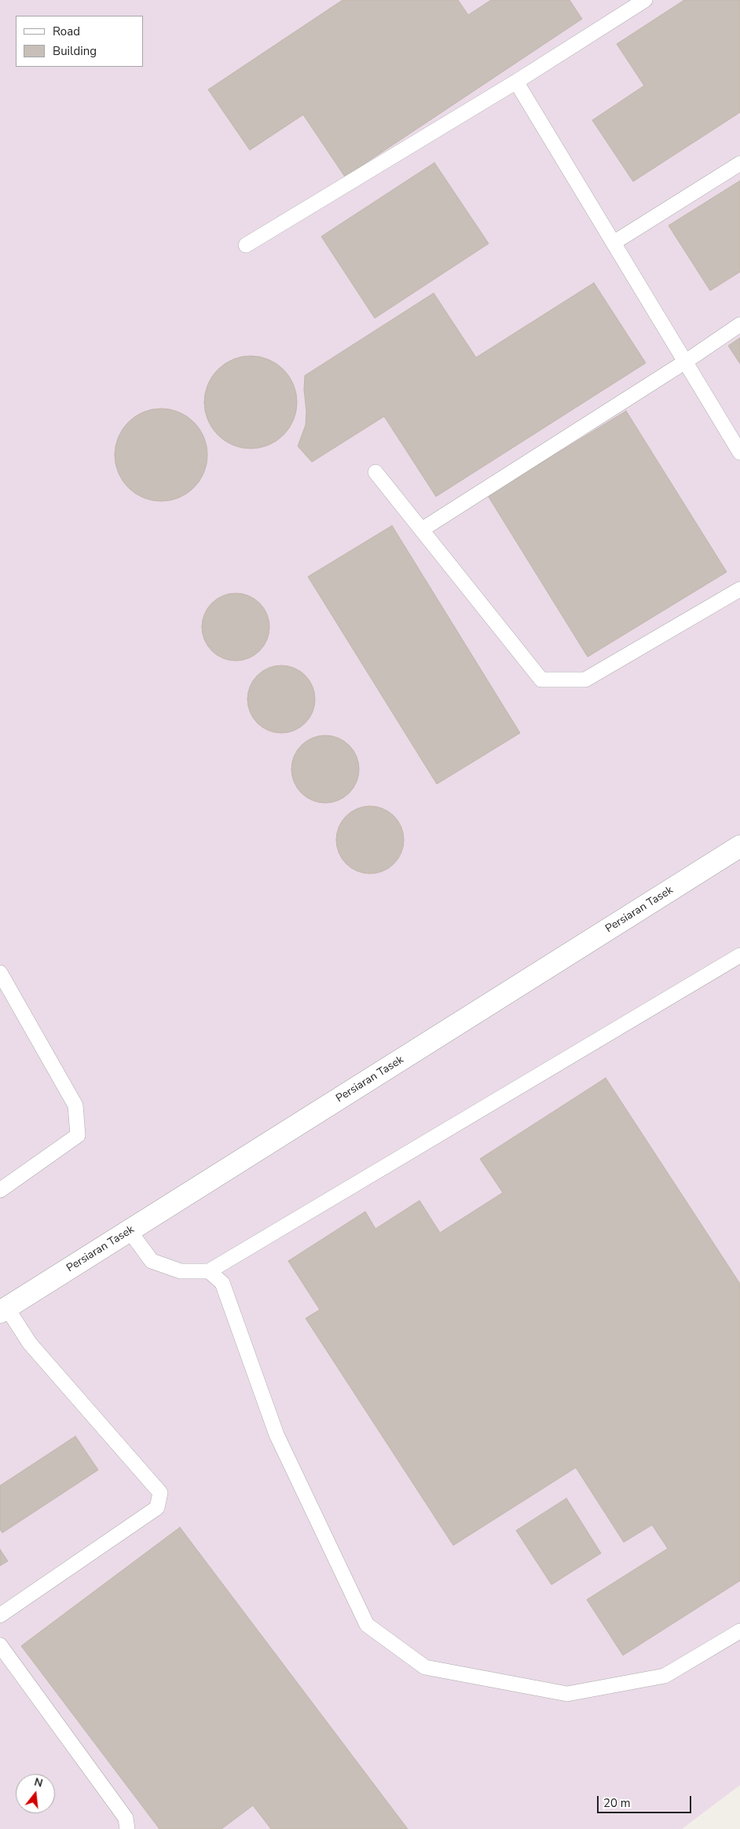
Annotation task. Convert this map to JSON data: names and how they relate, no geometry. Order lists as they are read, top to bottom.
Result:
{
  "streets": {
    "street": ["Persiaran Tasek"]
  },
  "legend": ["Road", "Building"],
  "scale_bar": "20 m",
  "north": "top"
}
